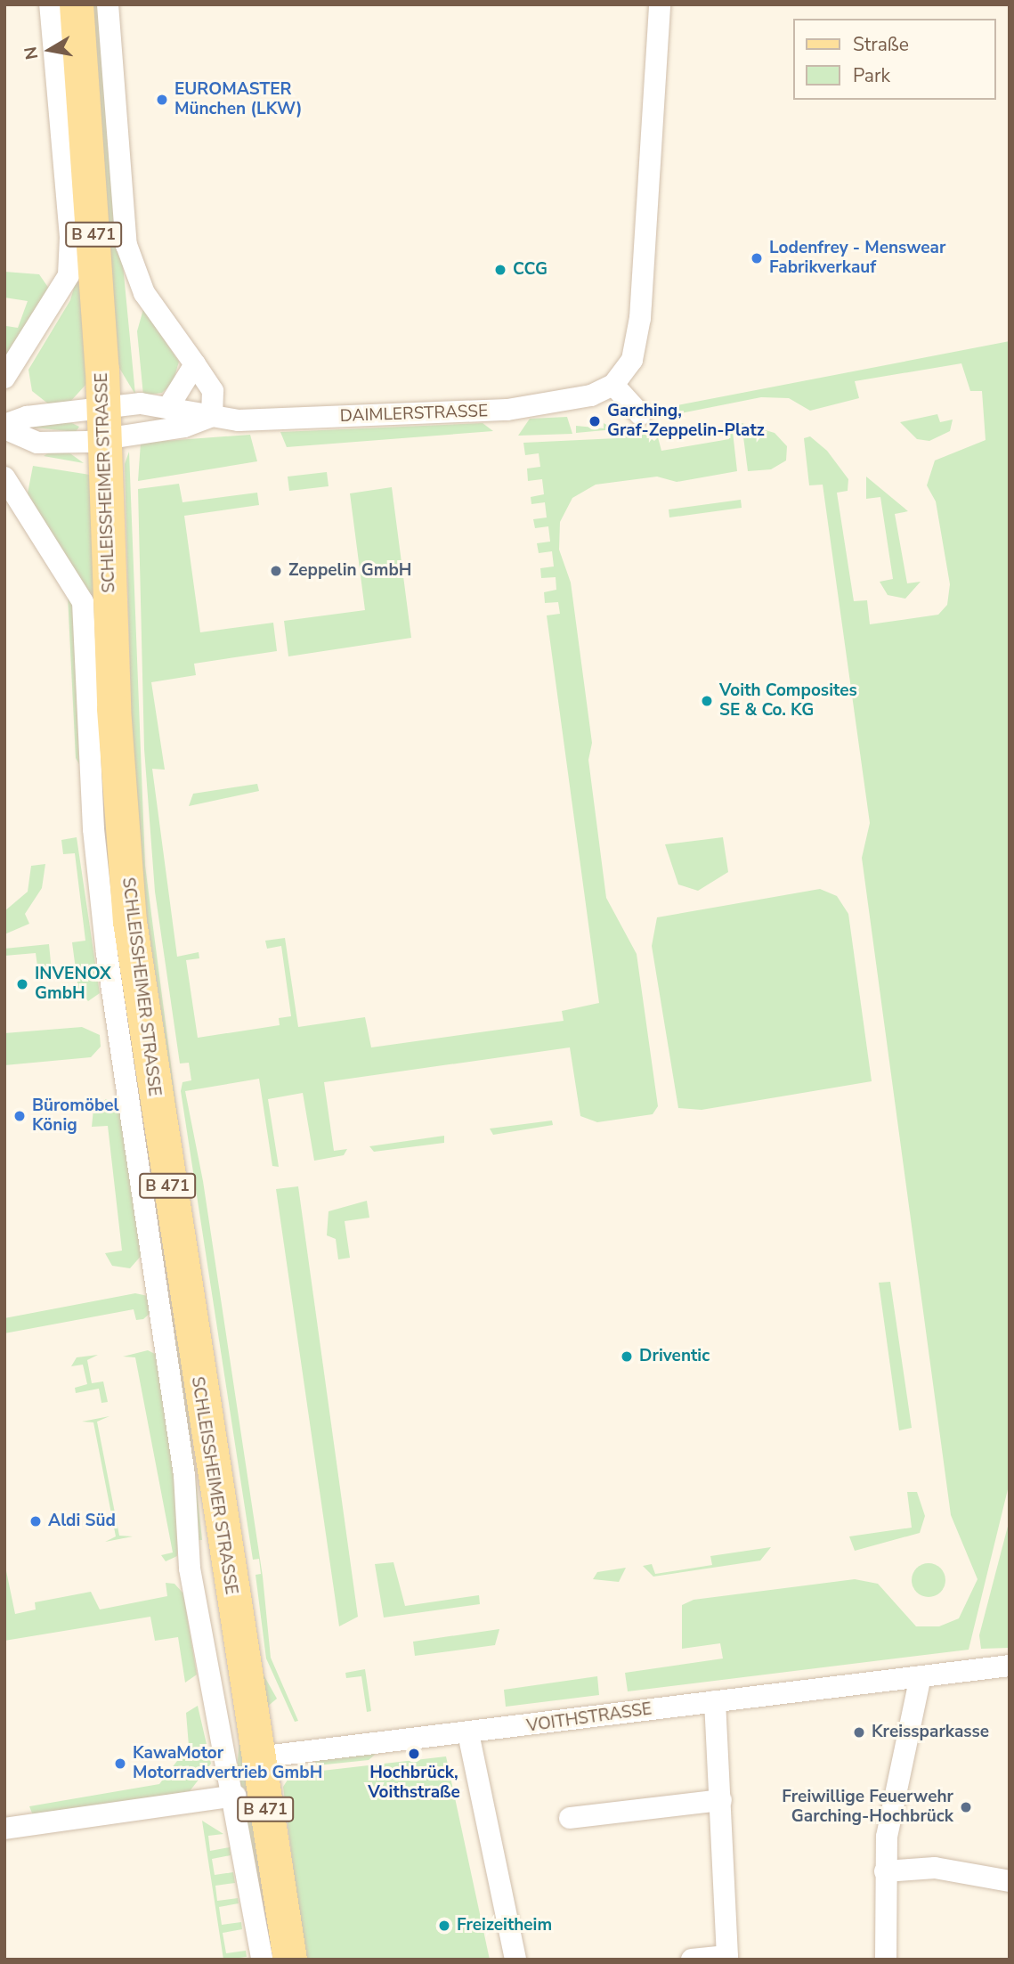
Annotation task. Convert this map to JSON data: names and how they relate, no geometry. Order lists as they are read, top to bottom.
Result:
{
  "streets": {
    "main road": ["B 471", "SCHLEISSHEIMER STRASSE"],
    "street": ["DAIMLERSTRASSE", "VOITHSTRASSE"]
  },
  "crossings": [
    ["DAIMLERSTRASSE", "SCHLEISSHEIMER STRASSE"],
    ["SCHLEISSHEIMER STRASSE", "VOITHSTRASSE"]
  ],
  "places": [
    "EUROMASTER München (LKW)",
    "Lodenfrey - Menswear Fabrikverkauf",
    "CCG",
    "Garching, Graf-Zeppelin-Platz",
    "Zeppelin GmbH",
    "Voith Composites SE & Co. KG",
    "INVENOX GmbH",
    "Büromöbel König",
    "Driventic",
    "Aldi Süd",
    "Kreissparkasse",
    "Hochbrück, Voithstraße",
    "KawaMotor Motorradvertrieb GmbH",
    "Freiwillige Feuerwehr Garching-Hochbrück",
    "Freizeitheim"
  ],
  "legend": ["Straße", "Park"],
  "north": "left"
}
